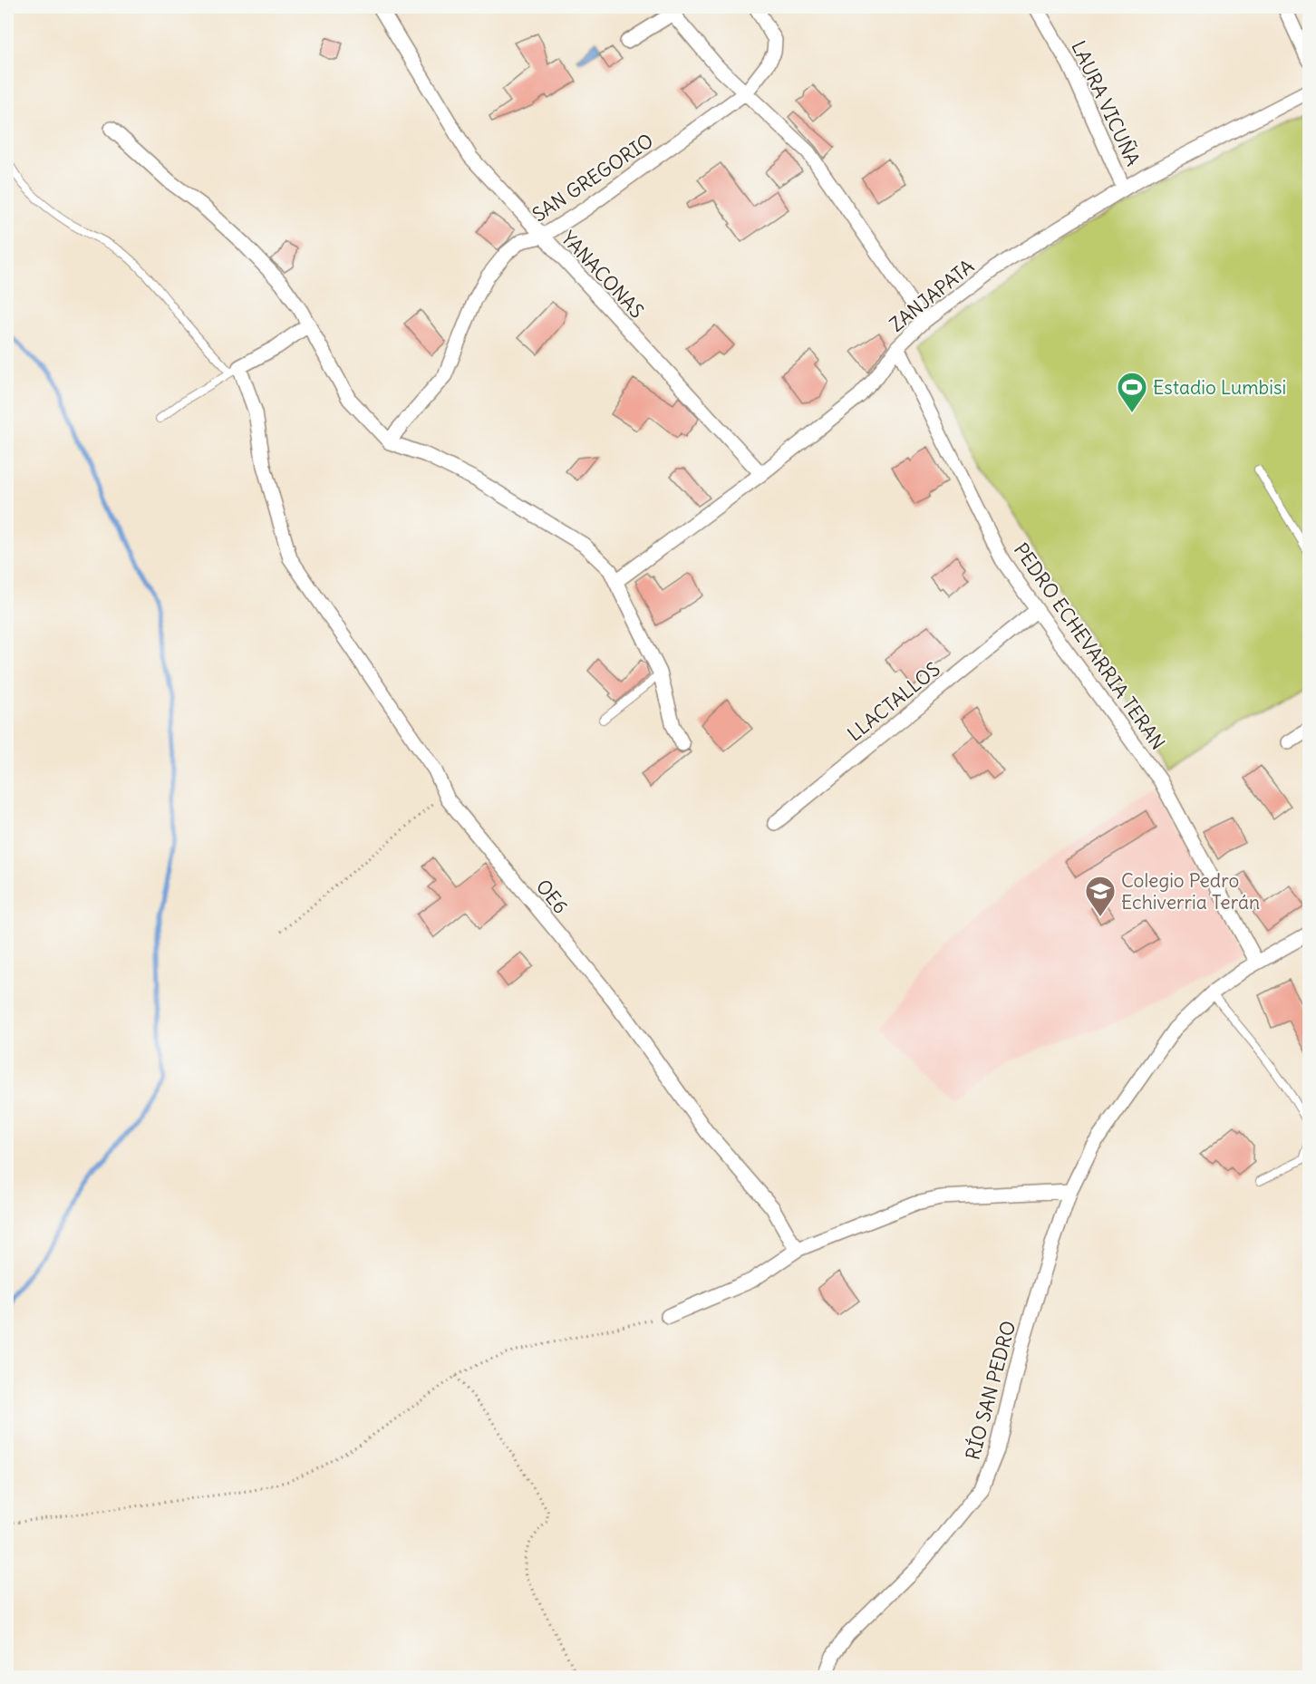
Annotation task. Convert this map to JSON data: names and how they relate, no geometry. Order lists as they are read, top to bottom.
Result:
{
  "streets": {
    "street": [
      "LAURA VICUÑA",
      "SAN GREGORIO",
      "YANACONAS",
      "ZANJAPATA",
      "PEDRO ECHEVARRIA TERAN",
      "LLACTALLOS",
      "OE6",
      "RÍO SAN PEDRO"
    ]
  },
  "crossings": [
    ["LAURA VICUÑA", "ZANJAPATA"],
    ["SAN GREGORIO", "YANACONAS"],
    ["YANACONAS", "ZANJAPATA"],
    ["ZANJAPATA", "PEDRO ECHEVARRIA TERAN"],
    ["PEDRO ECHEVARRIA TERAN", "LLACTALLOS"],
    ["PEDRO ECHEVARRIA TERAN", "RÍO SAN PEDRO"]
  ],
  "places": {
    "sports": ["Estadio Lumbisi"],
    "school or university": ["Colegio Pedro Echiverria Terán"]
  }
}
